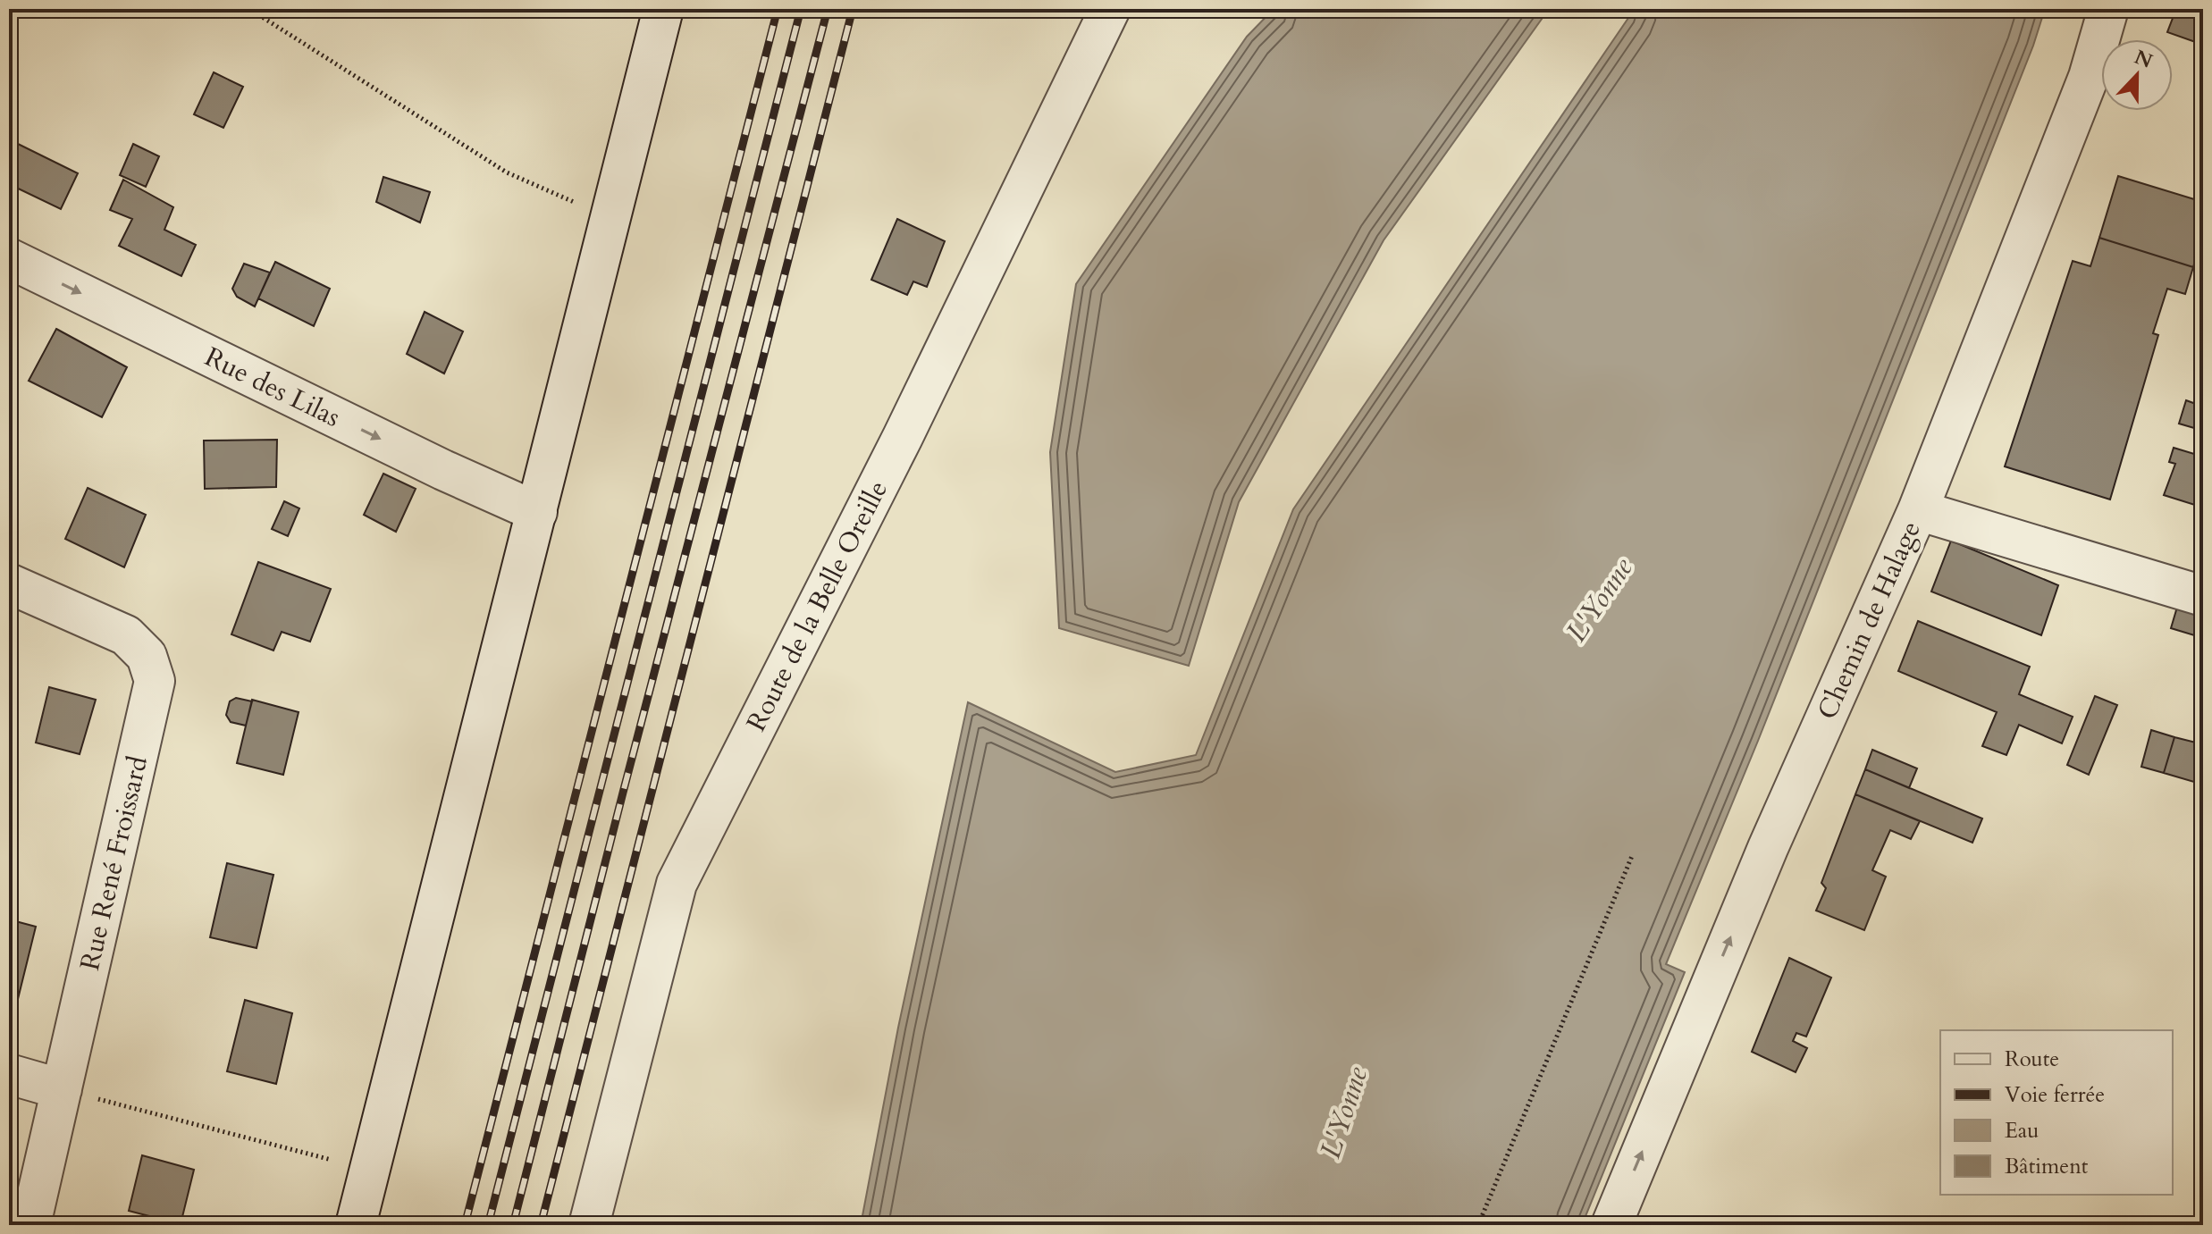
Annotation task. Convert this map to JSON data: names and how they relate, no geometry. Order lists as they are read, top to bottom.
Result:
{
  "streets": {
    "street": [
      "Rue des Lilas",
      "Route de la Belle Oreille",
      "Chemin de Halage",
      "Rue René Froissard"
    ]
  },
  "one_way": ["Rue des Lilas", "Chemin de Halage"],
  "water": ["L'Yonne"],
  "legend": [
    "Route",
    "Voie ferrée",
    "Eau",
    "Bâtiment"
  ],
  "north": "top"
}
